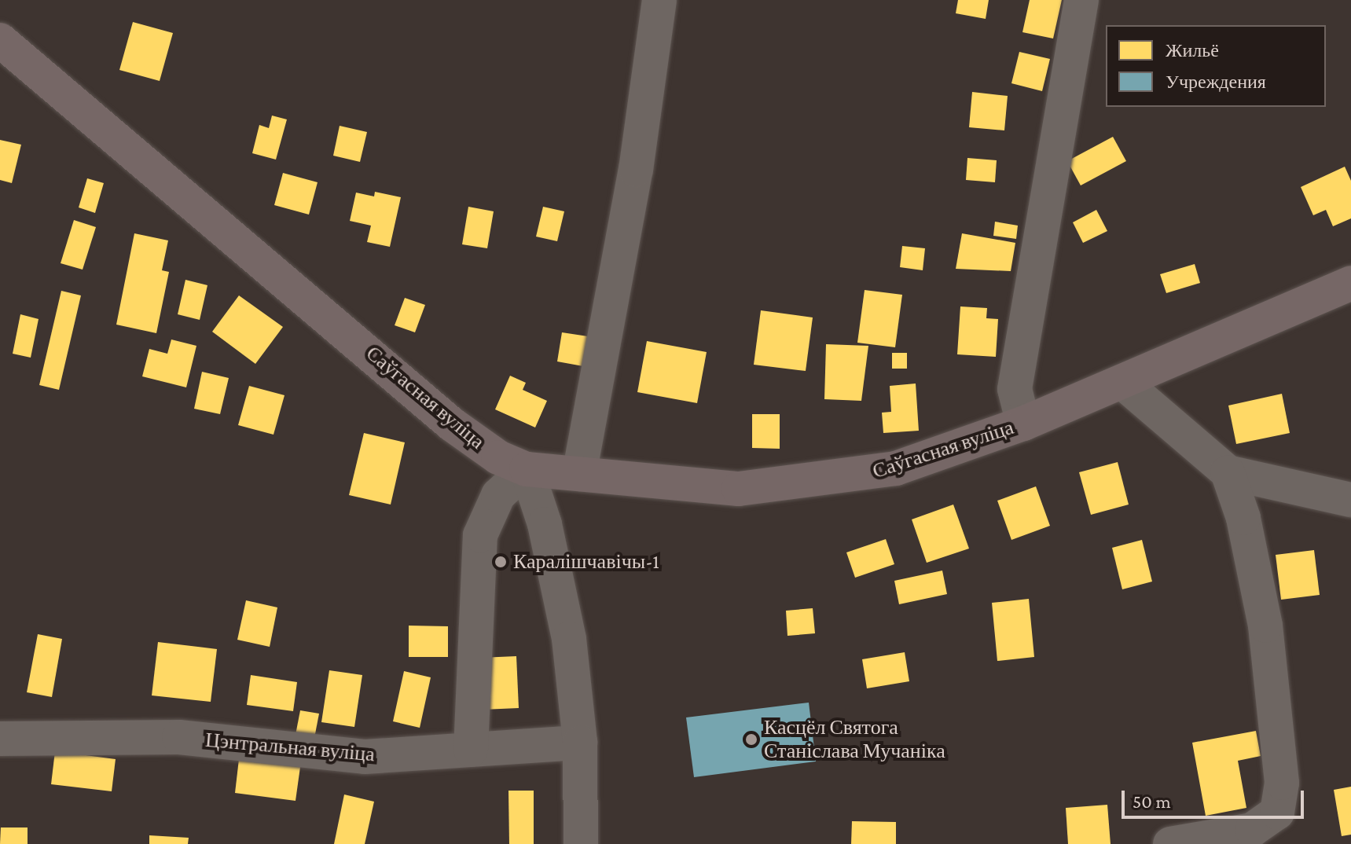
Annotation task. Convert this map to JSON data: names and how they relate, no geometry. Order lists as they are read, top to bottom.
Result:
{
  "streets": {
    "main road": ["Саўгасная вуліца"],
    "street": ["Цэнтральная вуліца"]
  },
  "places": ["Каралішчавічы-1", "Касцёл Святога Станіслава Мучаніка"],
  "legend": ["Жильё", "Учреждения"],
  "scale_bar": "50 m"
}
